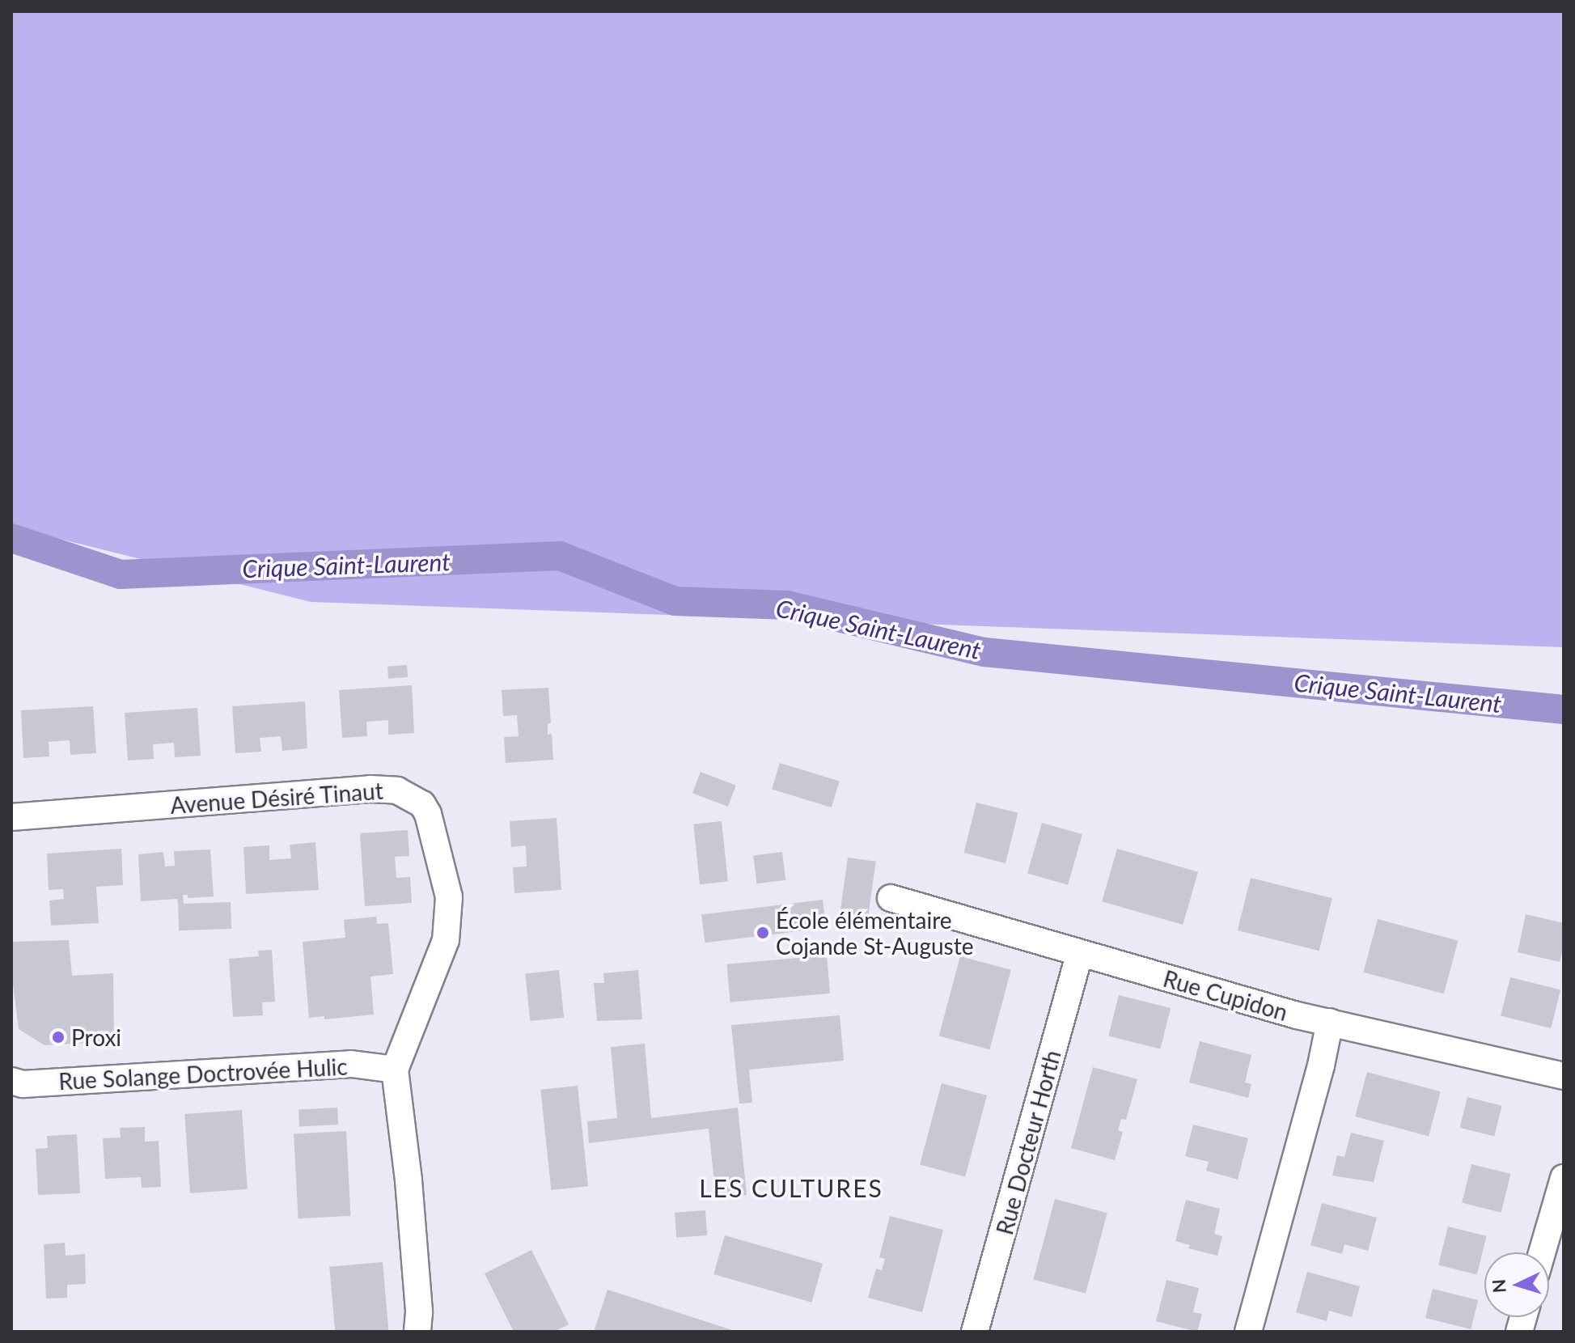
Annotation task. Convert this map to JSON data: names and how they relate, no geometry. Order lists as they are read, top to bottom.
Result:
{
  "streets": {
    "street": [
      "Avenue Désiré Tinaut",
      "Rue Cupidon",
      "Rue Solange Doctrovée Hulic",
      "Rue Docteur Horth"
    ]
  },
  "crossings": [
    ["Avenue Désiré Tinaut", "Rue Solange Doctrovée Hulic"],
    ["Rue Cupidon", "Rue Docteur Horth"]
  ],
  "districts": ["LES CULTURES"],
  "water": ["Crique Saint-Laurent"],
  "places": ["École élémentaire Cojande St-Auguste", "Proxi"],
  "north": "left"
}
